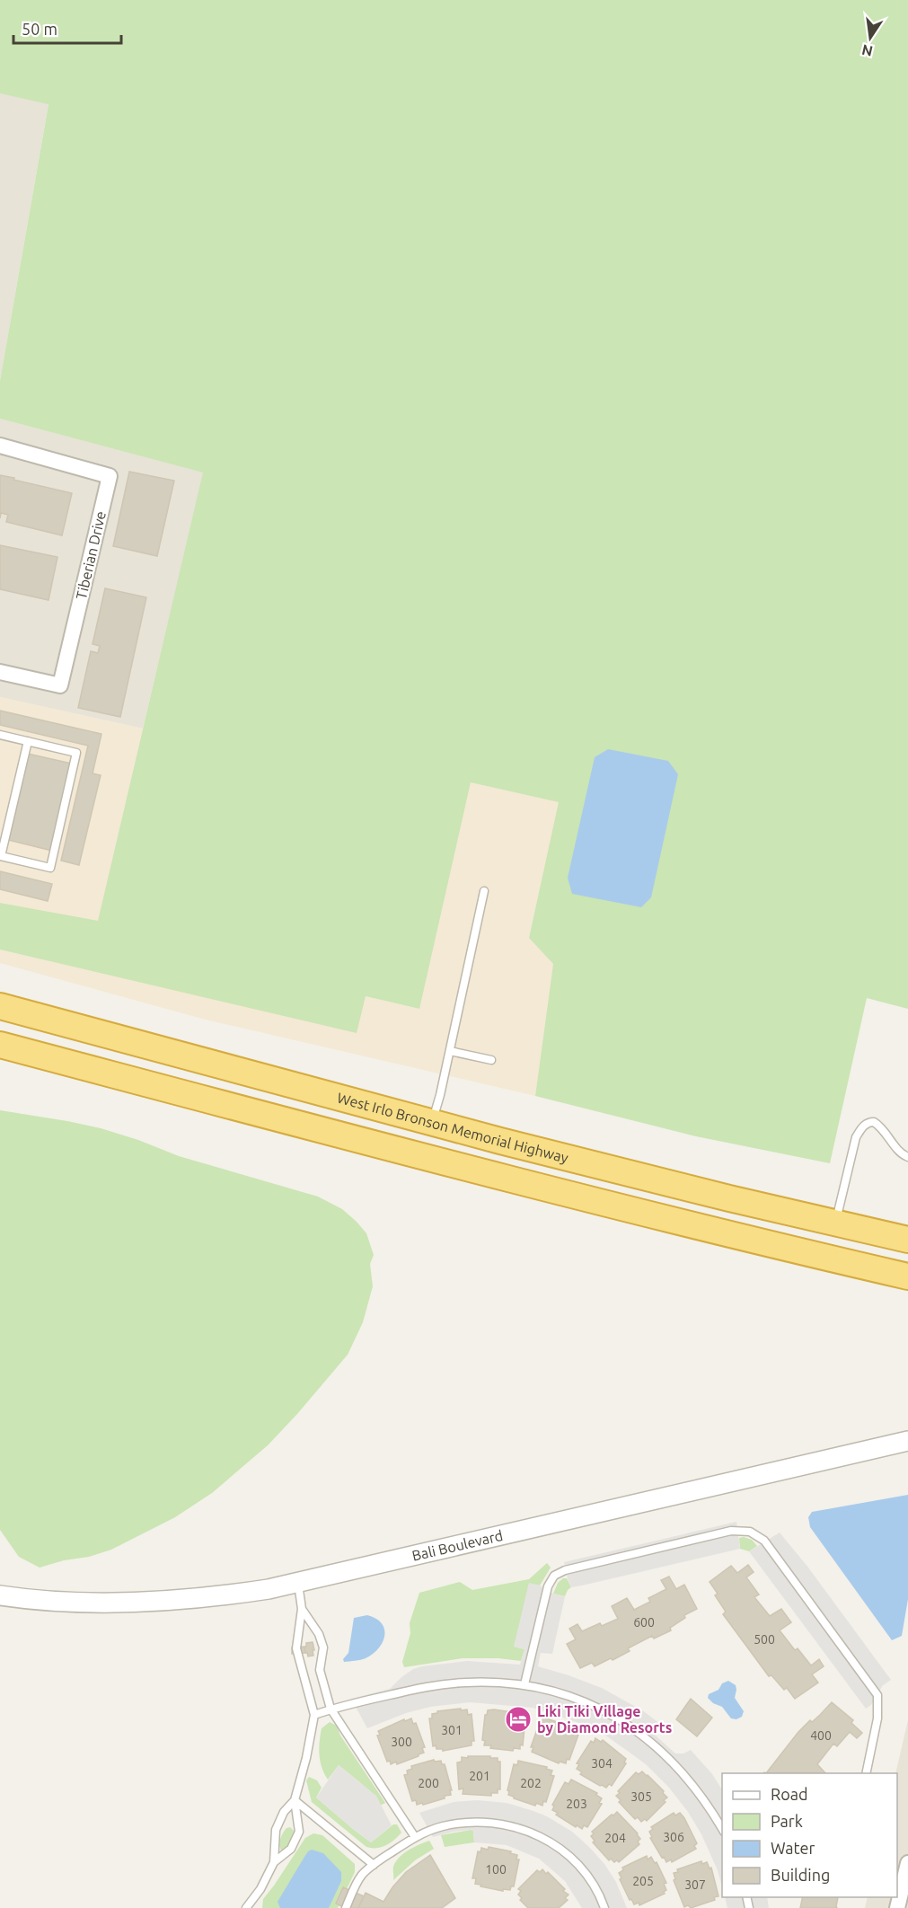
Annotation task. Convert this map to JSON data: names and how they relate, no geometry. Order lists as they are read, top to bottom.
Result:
{
  "streets": {
    "highway": ["West Irlo Bronson Memorial Highway"],
    "street": ["Tiberian Drive", "Bali Boulevard"]
  },
  "places": {
    "hotel": ["Liki Tiki Village by Diamond Resorts"]
  },
  "house_numbers": [
    "600",
    "500",
    "301",
    "400",
    "300",
    "304",
    "201",
    "200",
    "202",
    "305",
    "203",
    "306",
    "204",
    "100",
    "205",
    "307"
  ],
  "legend": [
    "Road",
    "Park",
    "Water",
    "Building"
  ],
  "scale_bar": "50 m",
  "north": "bottom"
}
